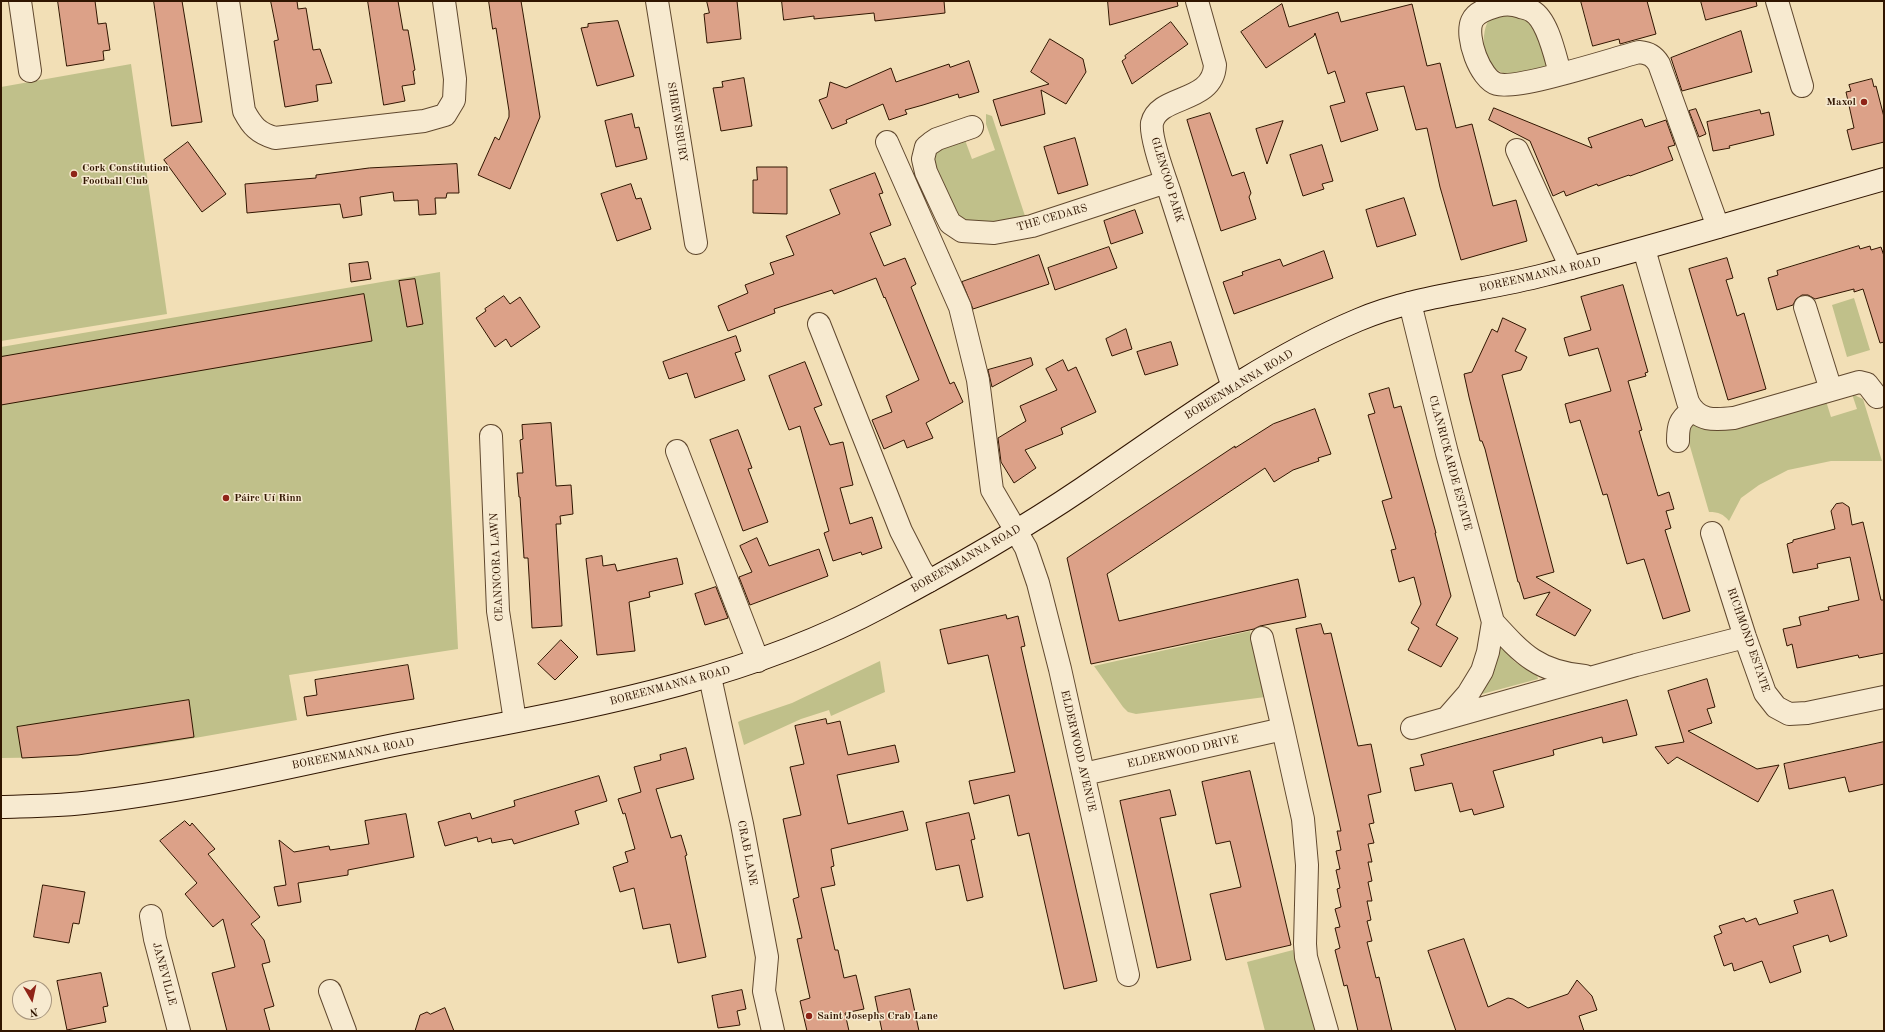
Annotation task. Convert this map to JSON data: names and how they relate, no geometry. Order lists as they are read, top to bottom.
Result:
{
  "streets": {
    "street": [
      "SHREWSBURY",
      "GLENCOO PARK",
      "THE CEDARS",
      "BOREENMANNA ROAD",
      "CLANRICKARDE ESTATE",
      "CEANNCORA LAWN",
      "RICHMOND ESTATE",
      "ELDERWOOD AVENUE",
      "ELDERWOOD DRIVE",
      "CRAB LANE",
      "JANEVILLE"
    ]
  },
  "crossings": [
    ["GLENCOO PARK", "THE CEDARS"],
    ["GLENCOO PARK", "BOREENMANNA ROAD"],
    ["BOREENMANNA ROAD", "CLANRICKARDE ESTATE"],
    ["BOREENMANNA ROAD", "CEANNCORA LAWN"],
    ["BOREENMANNA ROAD", "ELDERWOOD AVENUE"],
    ["BOREENMANNA ROAD", "CRAB LANE"],
    ["CLANRICKARDE ESTATE", "RICHMOND ESTATE"],
    ["ELDERWOOD AVENUE", "ELDERWOOD DRIVE"]
  ],
  "places": [
    "Maxol",
    "Cork Constitution Football Club",
    "Páirc Uí Rinn",
    "Saint Josephs Crab Lane"
  ],
  "north": "bottom"
}
